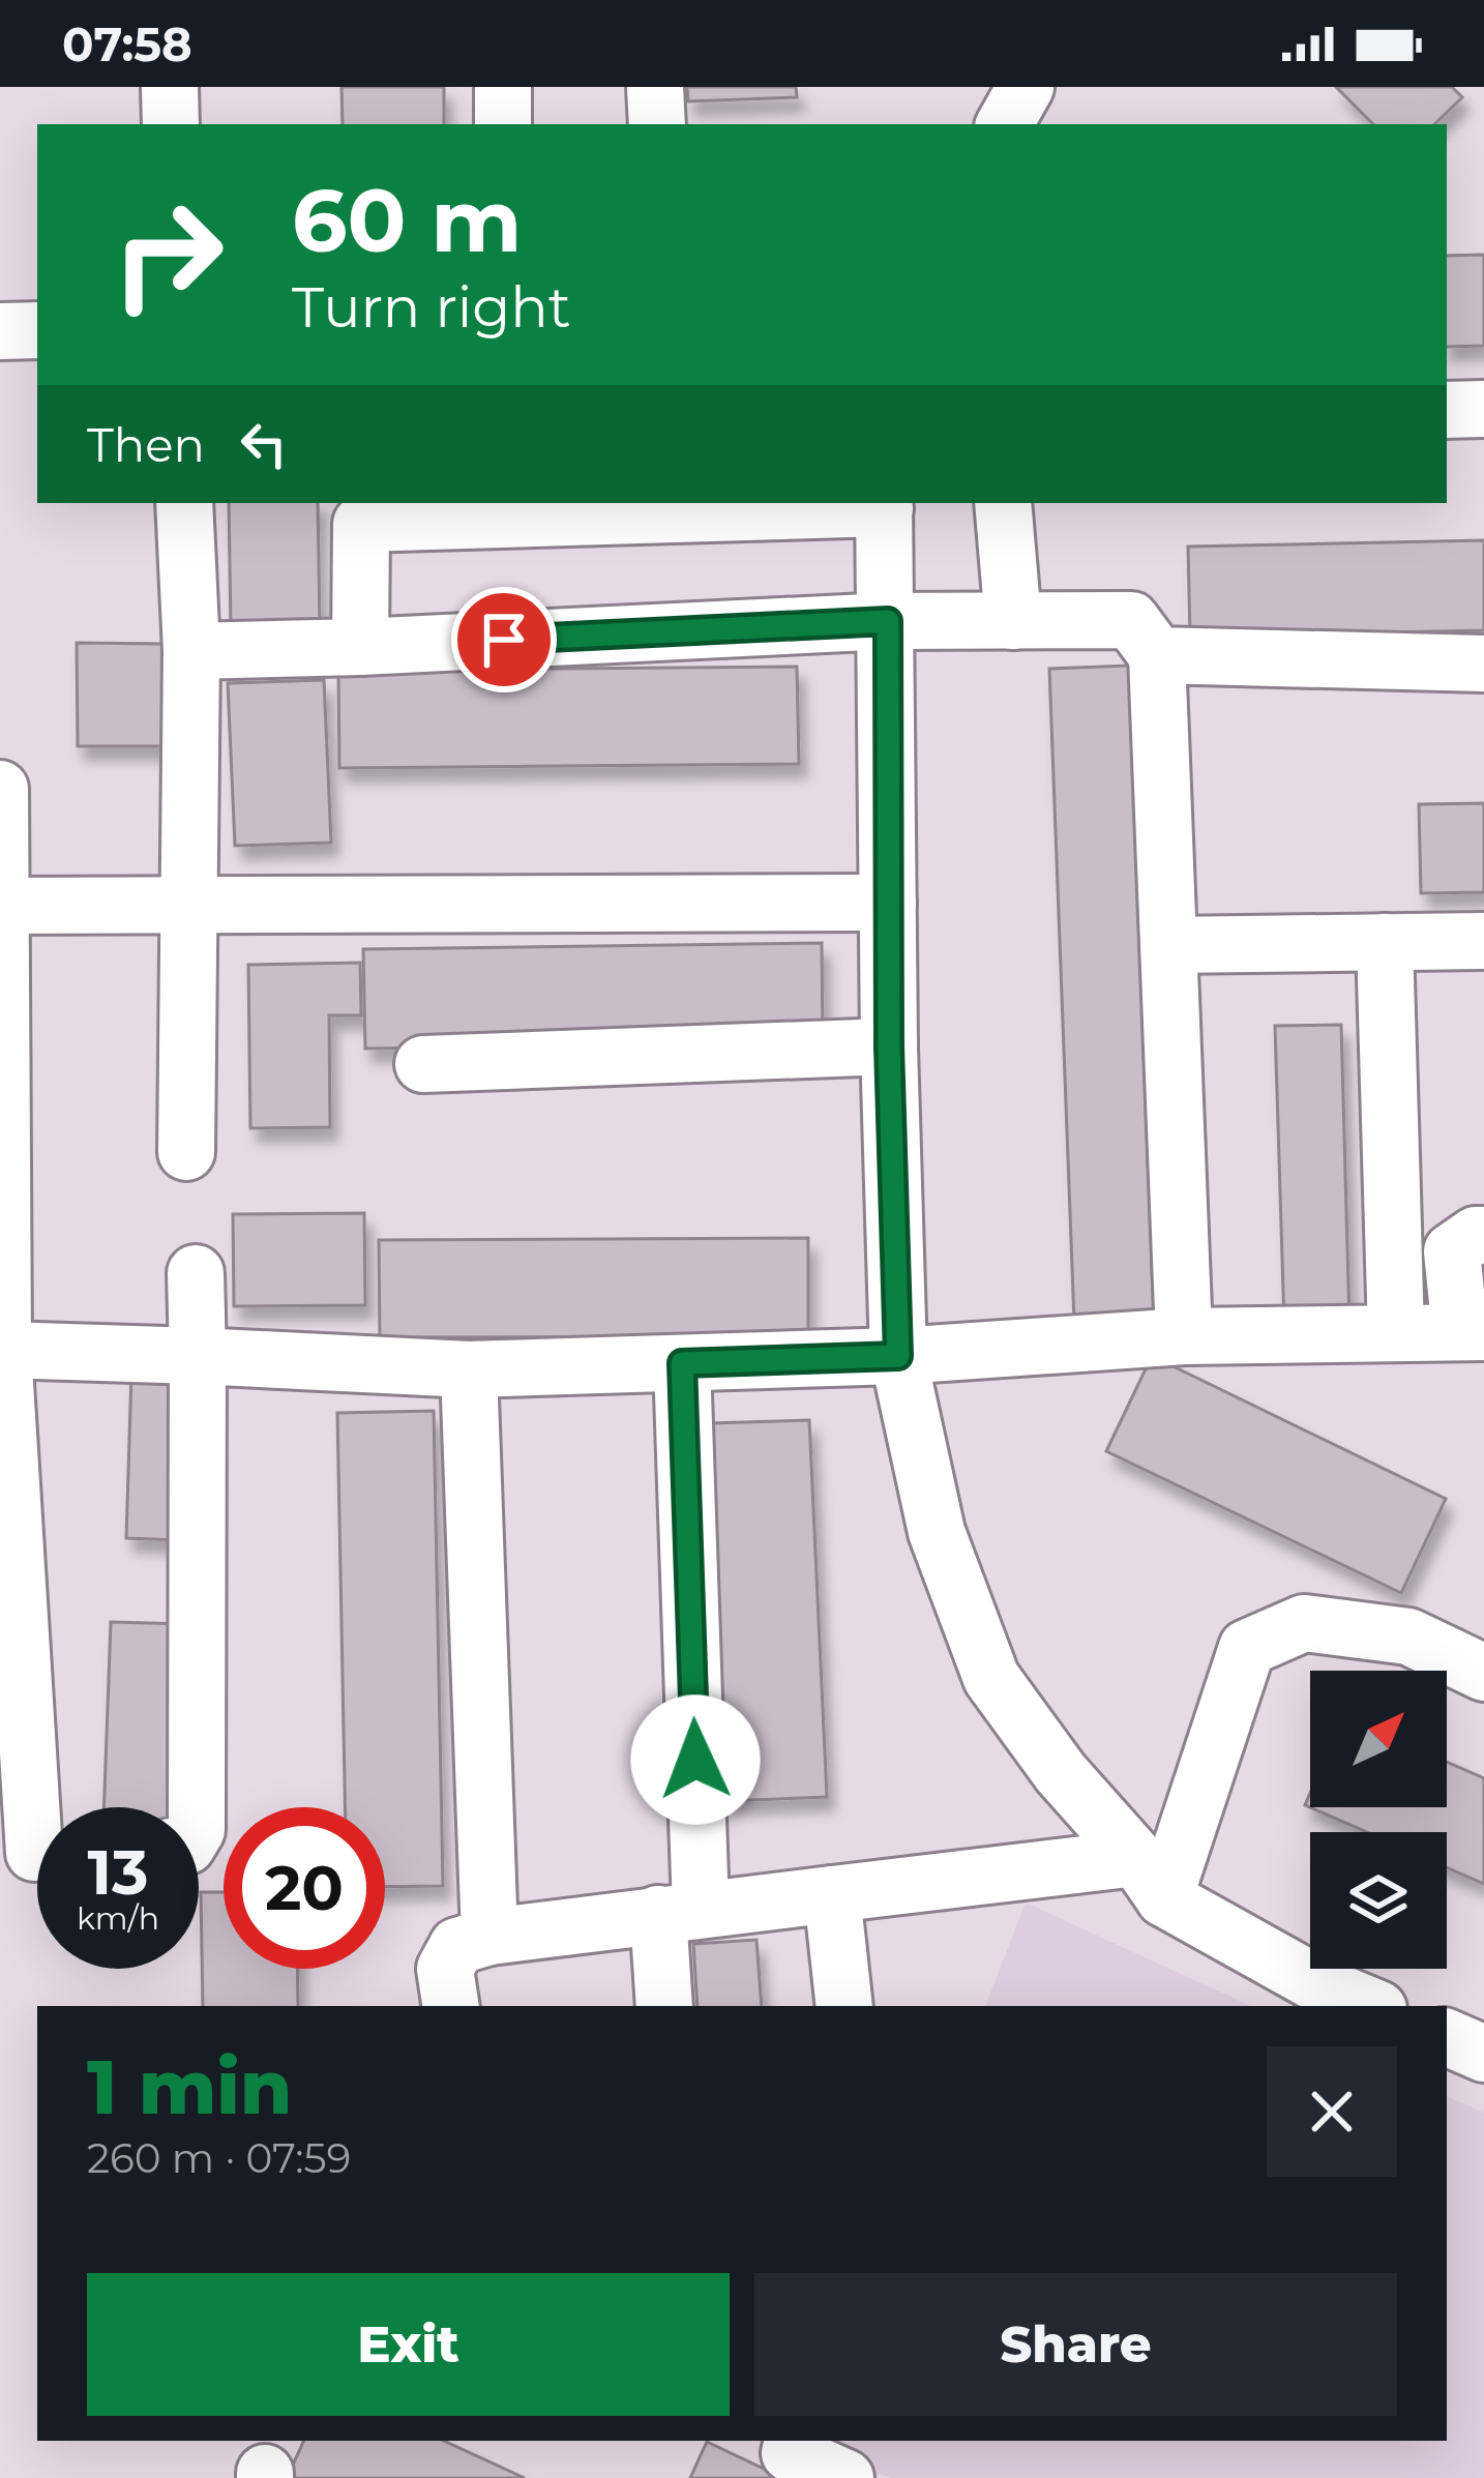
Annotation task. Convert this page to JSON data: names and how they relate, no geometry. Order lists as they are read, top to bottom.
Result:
{
  "north": "top right",
  "page": {
    "status": "07:58",
    "turn": ["60 m", "Turn right"],
    "then": "Then",
    "speed": "13 km/h",
    "limit": "20",
    "heading": ["1 min", "260 m · 07:59"],
    "buttons": ["Exit", "Share"]
  }
}
